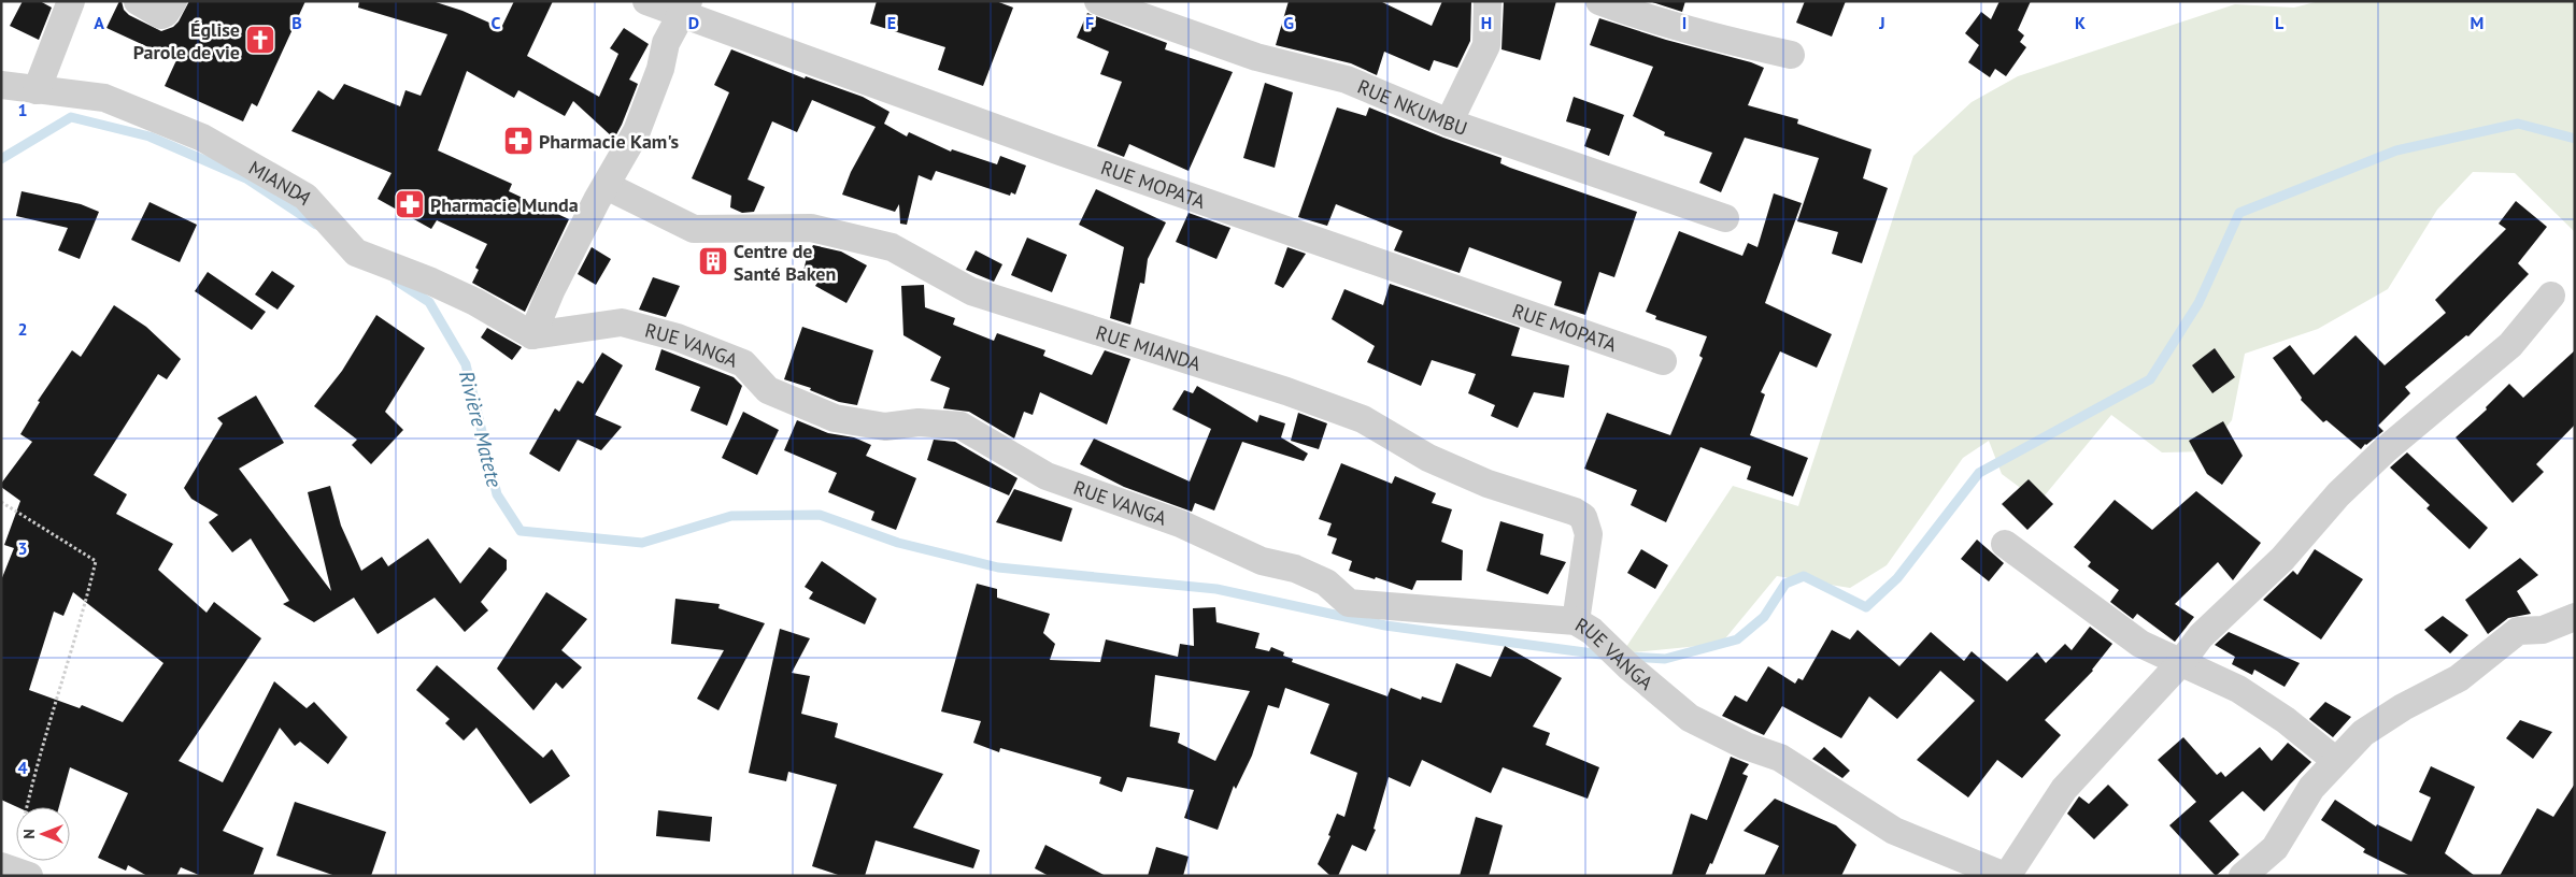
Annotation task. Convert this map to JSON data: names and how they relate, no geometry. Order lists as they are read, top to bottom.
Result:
{
  "streets": {
    "street": [
      "RUE NKUMBU",
      "MIANDA",
      "RUE MOPATA",
      "RUE VANGA",
      "RUE MIANDA"
    ]
  },
  "crossings": [
    ["MIANDA", "RUE VANGA"],
    ["RUE VANGA", "RUE MIANDA"]
  ],
  "water": ["Rivière Matete"],
  "places": {
    "church": ["Église Parole de vie"],
    "pharmacy": ["Pharmacie Kam's", "Pharmacie Munda"],
    "building": ["Centre de Santé Baken"]
  },
  "north": "left",
  "grid": {
    "columns": [
      "A",
      "B",
      "C",
      "D",
      "E",
      "F",
      "G",
      "H",
      "I",
      "J",
      "K",
      "L",
      "M"
    ],
    "rows": [
      "1",
      "2",
      "3",
      "4"
    ]
  }
}
